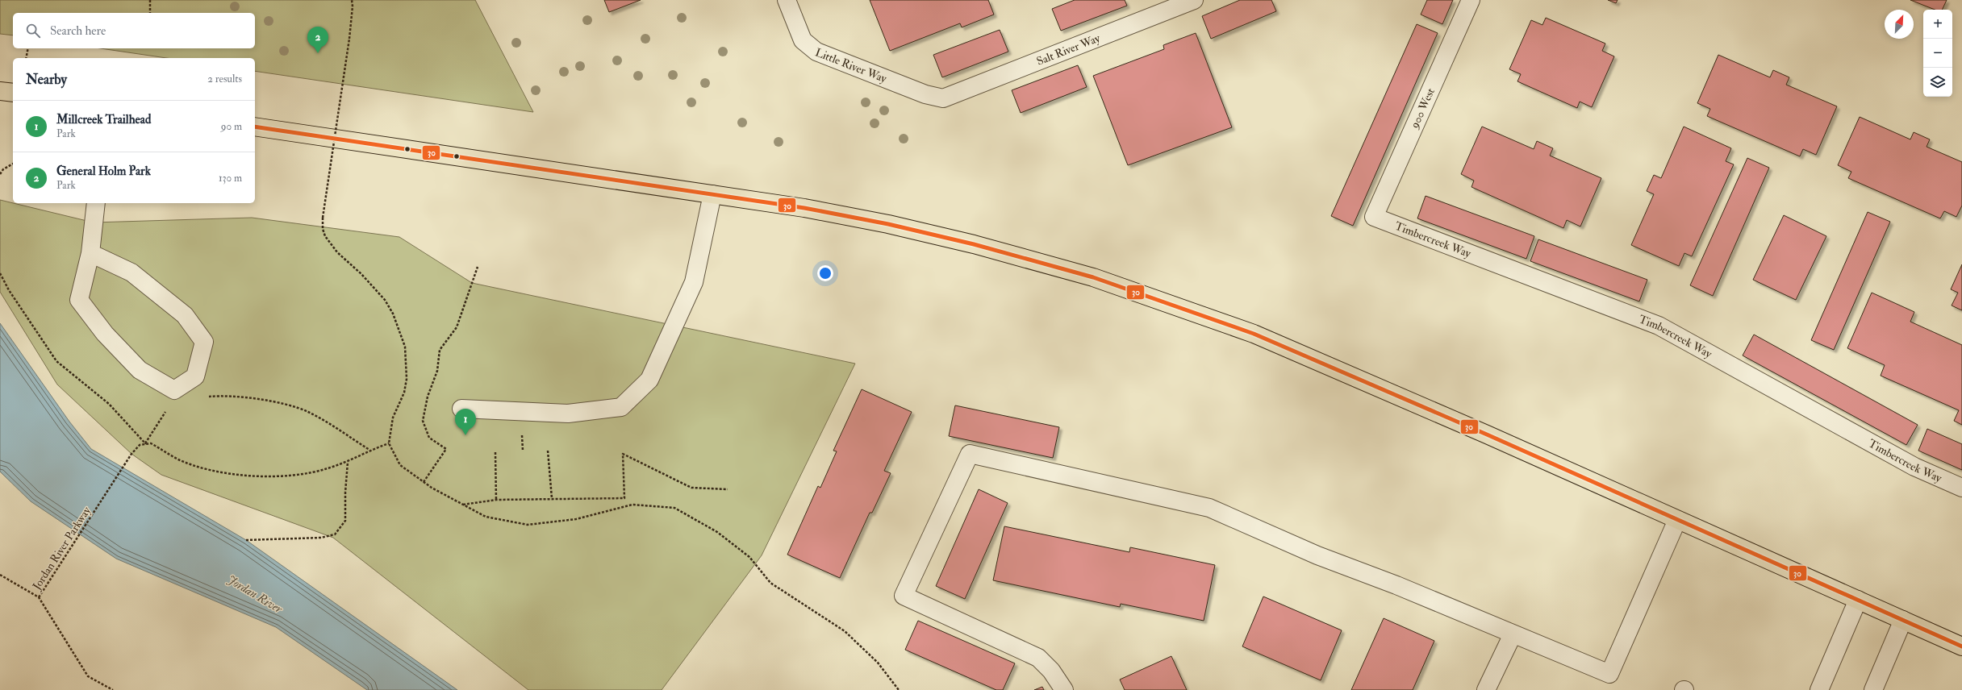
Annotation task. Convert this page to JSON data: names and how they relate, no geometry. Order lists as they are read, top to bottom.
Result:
{
  "streets": {
    "street": [
      "Salt River Way",
      "Little River Way",
      "900 West",
      "Timbercreek Way"
    ],
    "path": ["Jordan River Parkway"]
  },
  "crossings": [
    ["Salt River Way", "Little River Way"],
    ["900 West", "Timbercreek Way"]
  ],
  "water": ["Jordan River"],
  "lines": ["transit line 30"],
  "north": "top right",
  "page": {
    "map_buttons": ["+", "−"],
    "search": "Search here",
    "pins": ["2", "1"],
    "heading": ["Nearby", "2 results"],
    "list": [
      {
        "mark": "1",
        "name": "Millcreek Trailhead",
        "note": "Park",
        "value": "90 m"
      },
      {
        "mark": "2",
        "name": "General Holm Park",
        "note": "Park",
        "value": "130 m"
      }
    ]
  }
}
